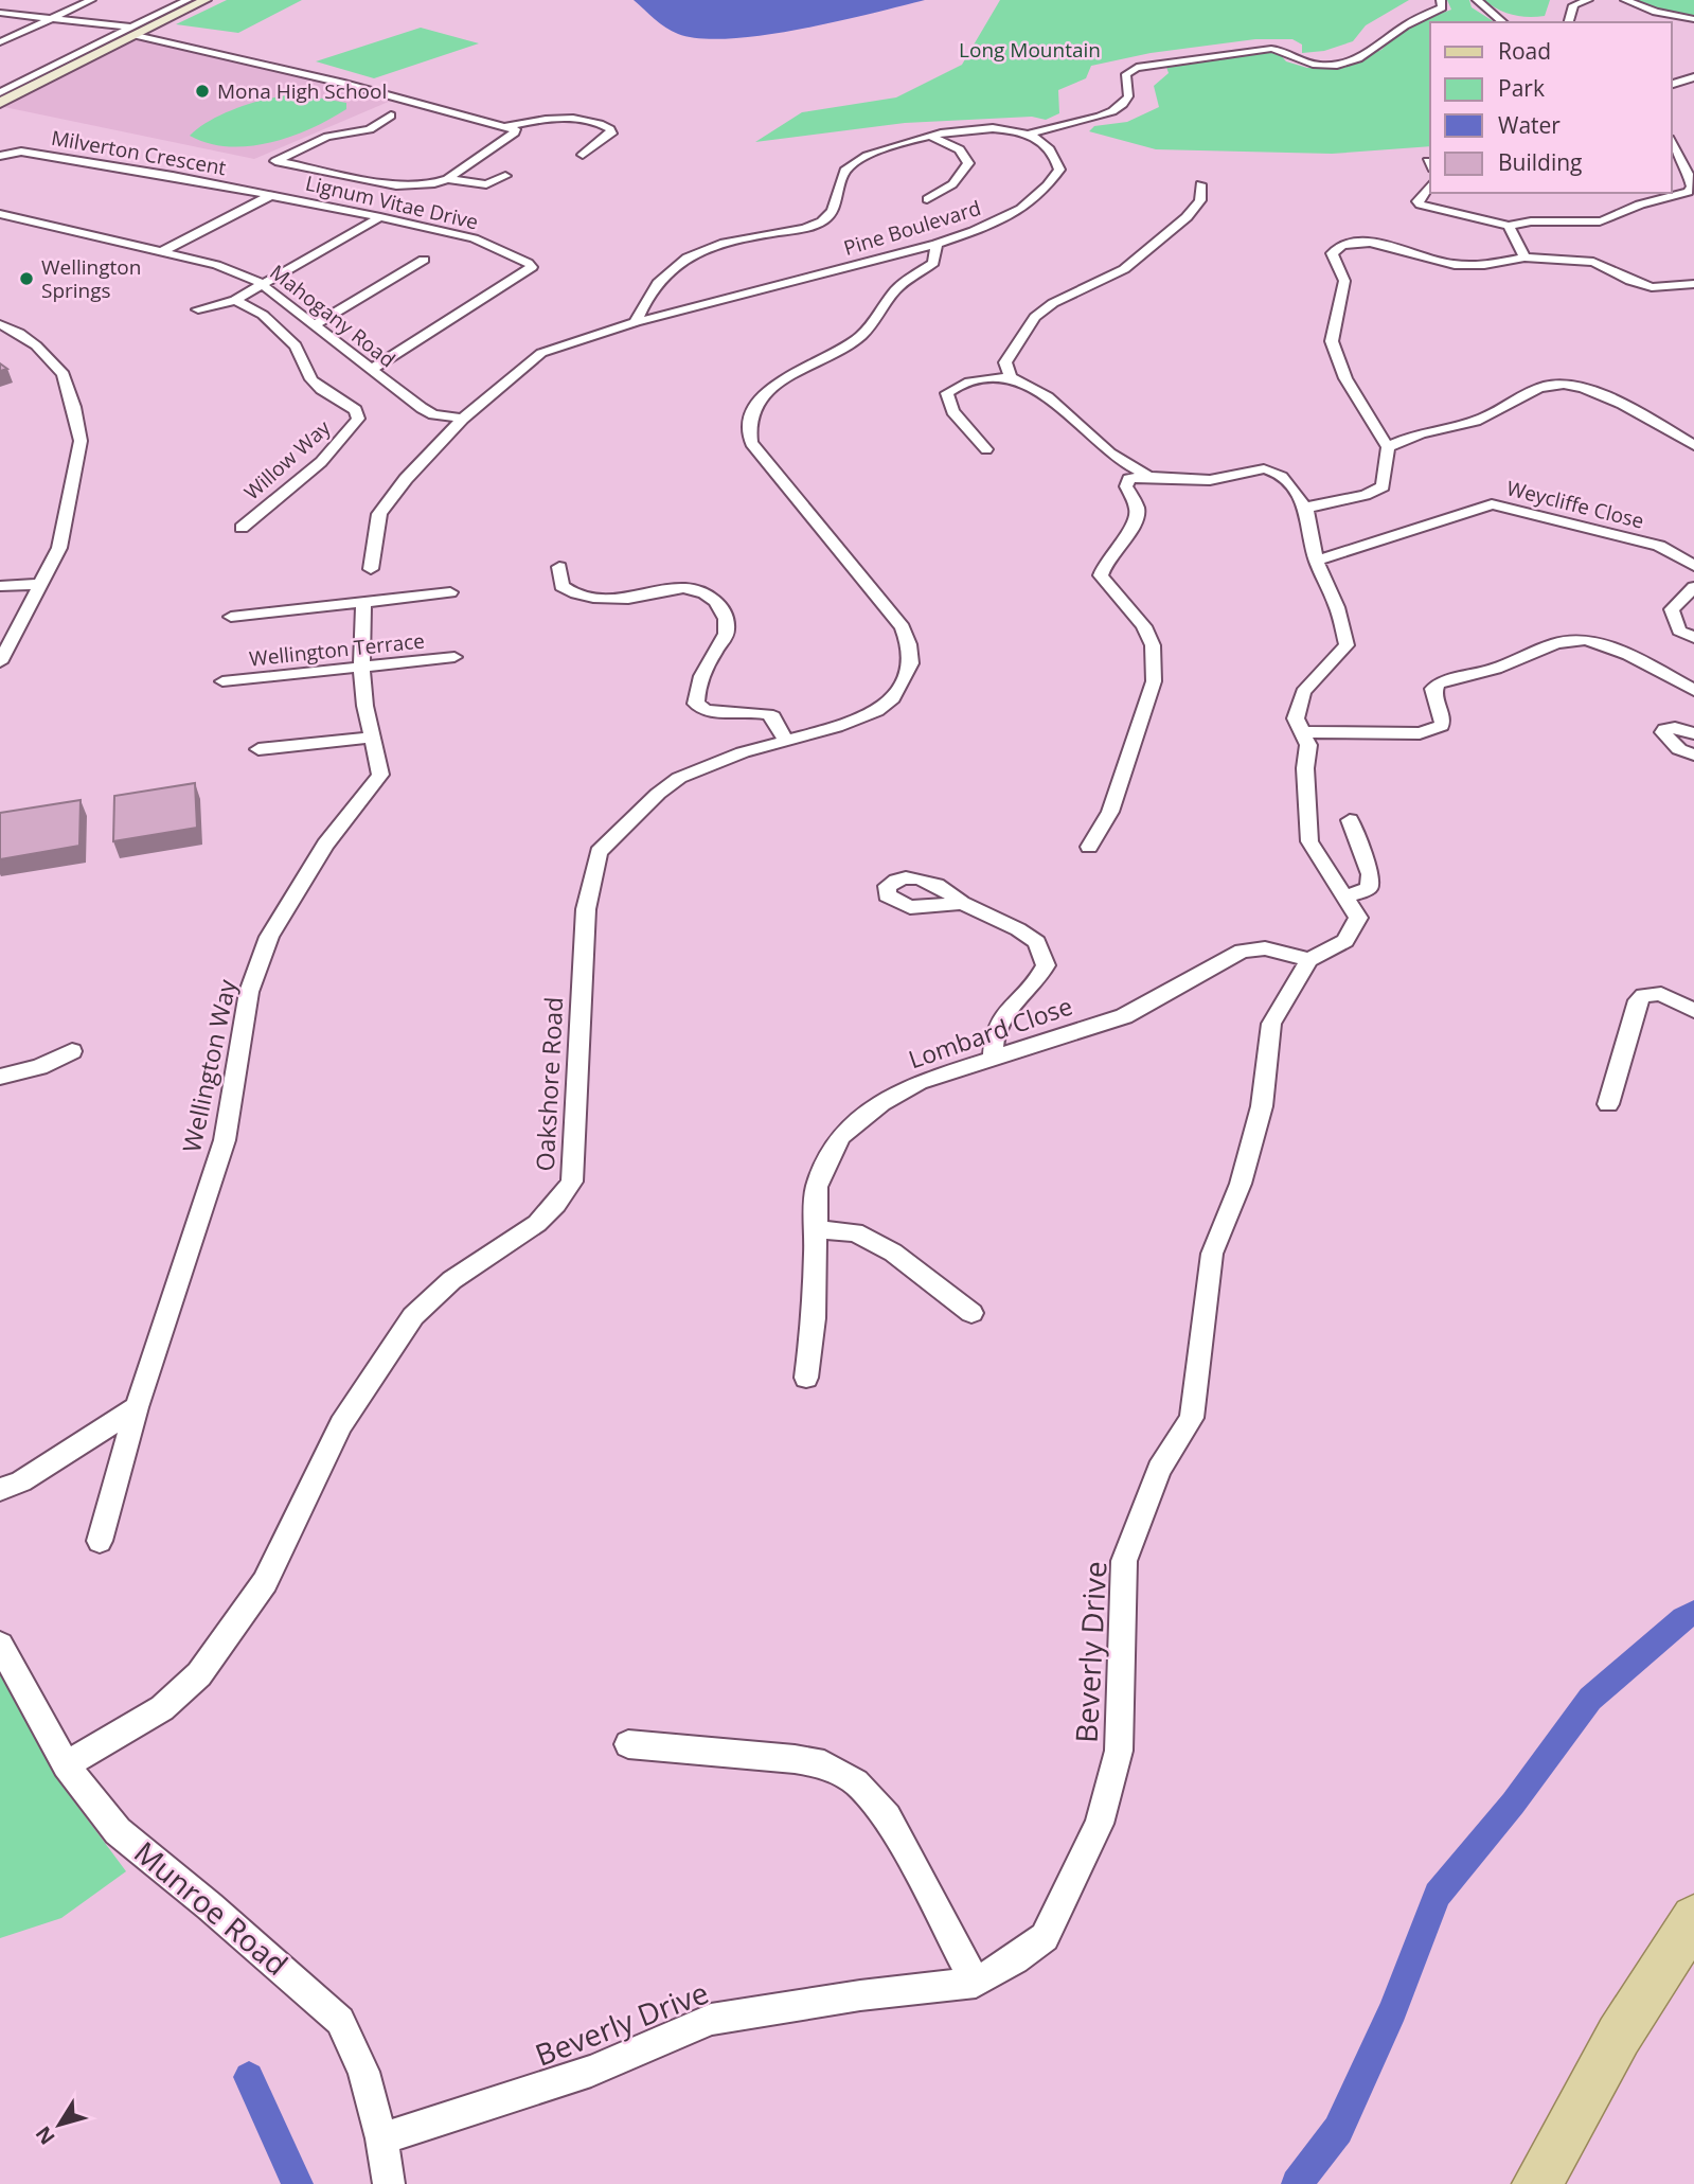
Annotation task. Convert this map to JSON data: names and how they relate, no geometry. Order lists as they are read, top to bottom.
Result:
{
  "streets": {
    "street": [
      "Milverton Crescent",
      "Lignum Vitae Drive",
      "Pine Boulevard",
      "Mahogany Road",
      "Willow Way",
      "Weycliffe Close",
      "Wellington Terrace",
      "Lombard Close",
      "Wellington Way",
      "Oakshore Road",
      "Beverly Drive",
      "Munroe Road"
    ]
  },
  "crossings": [
    ["Milverton Crescent", "Lignum Vitae Drive"],
    ["Lignum Vitae Drive", "Mahogany Road"],
    ["Pine Boulevard", "Mahogany Road"],
    ["Pine Boulevard", "Oakshore Road"],
    ["Wellington Terrace", "Wellington Way"],
    ["Lombard Close", "Beverly Drive"],
    ["Oakshore Road", "Munroe Road"],
    ["Beverly Drive", "Munroe Road"]
  ],
  "parks": ["Long Mountain"],
  "places": ["Mona High School", "Wellington Springs"],
  "legend": [
    "Road",
    "Park",
    "Water",
    "Building"
  ],
  "north": "bottom left"
}
